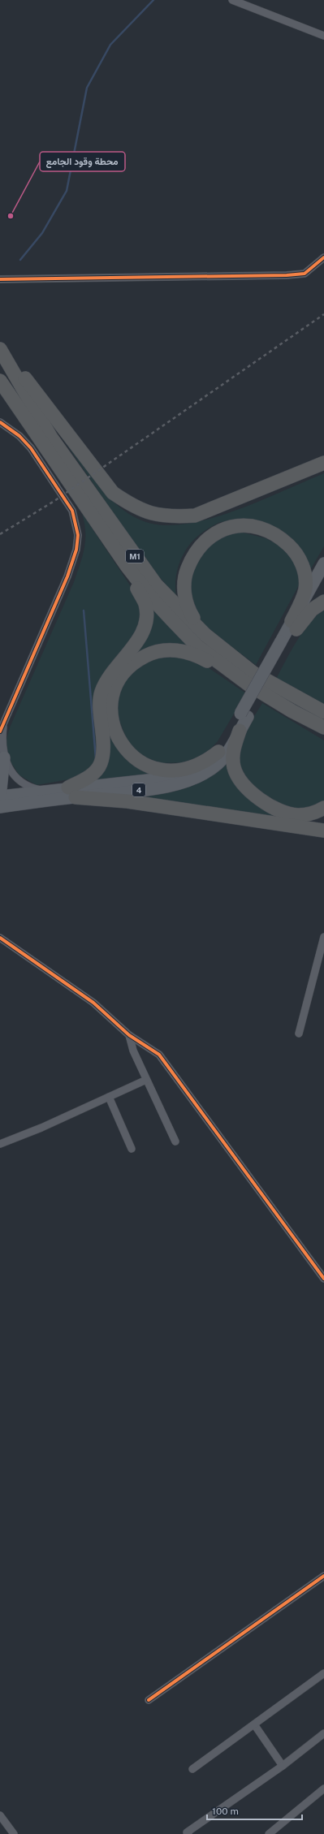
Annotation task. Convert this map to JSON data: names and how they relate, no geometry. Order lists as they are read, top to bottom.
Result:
{
  "streets": {
    "highway": ["M1"],
    "main road": ["4"]
  },
  "places": ["محطة وقود الجامع"],
  "scale_bar": "100 m"
}
